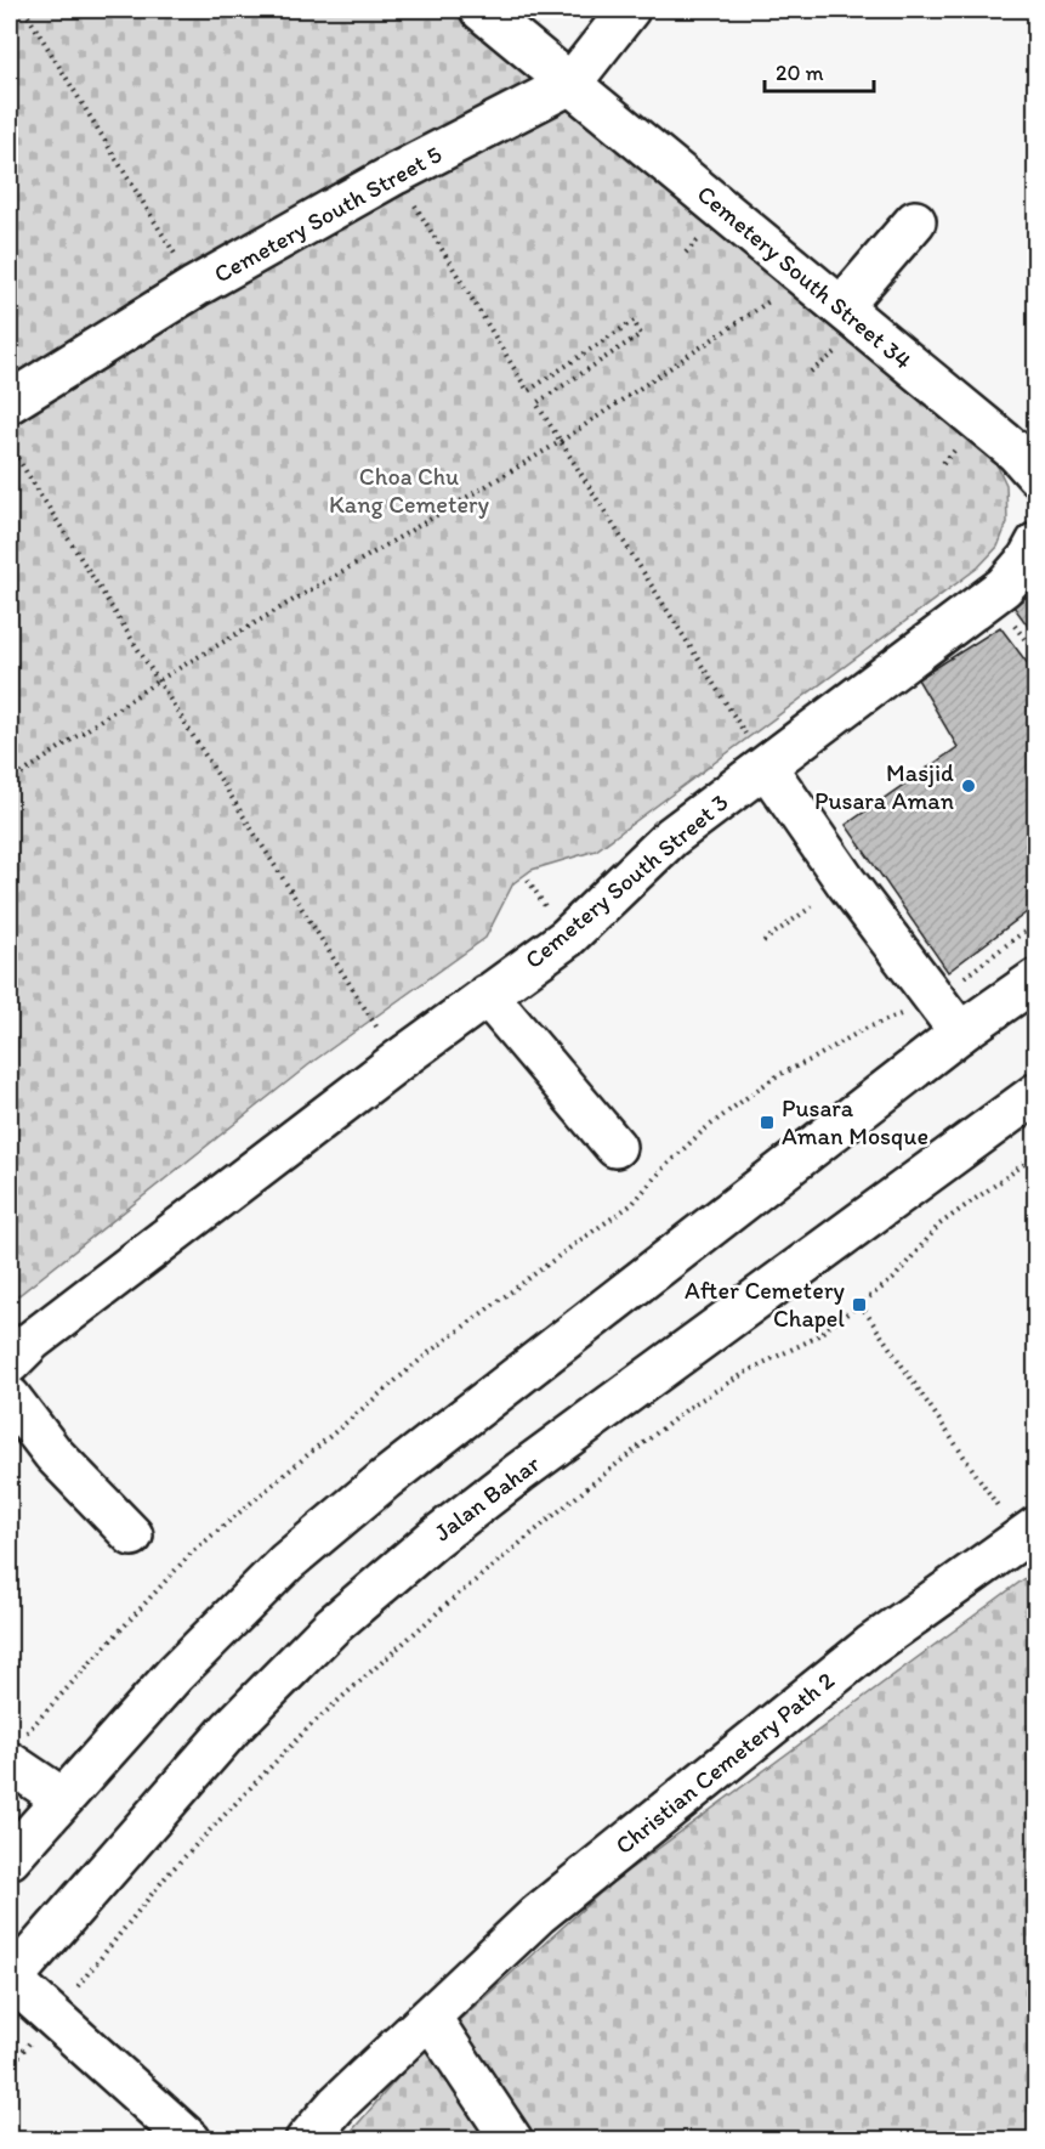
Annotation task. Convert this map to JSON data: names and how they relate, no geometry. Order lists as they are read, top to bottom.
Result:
{
  "streets": {
    "main road": [
      "Cemetery South Street 5",
      "Cemetery South Street 34",
      "Cemetery South Street 3",
      "Jalan Bahar",
      "Christian Cemetery Path 2"
    ]
  },
  "crossings": [
    ["Cemetery South Street 5", "Cemetery South Street 34"]
  ],
  "parks": ["Choa Chu Kang Cemetery"],
  "places": {
    "other": ["Masjid Pusara Aman"],
    "transit": ["Pusara Aman Mosque", "After Cemetery Chapel"]
  },
  "scale_bar": "20 m"
}
